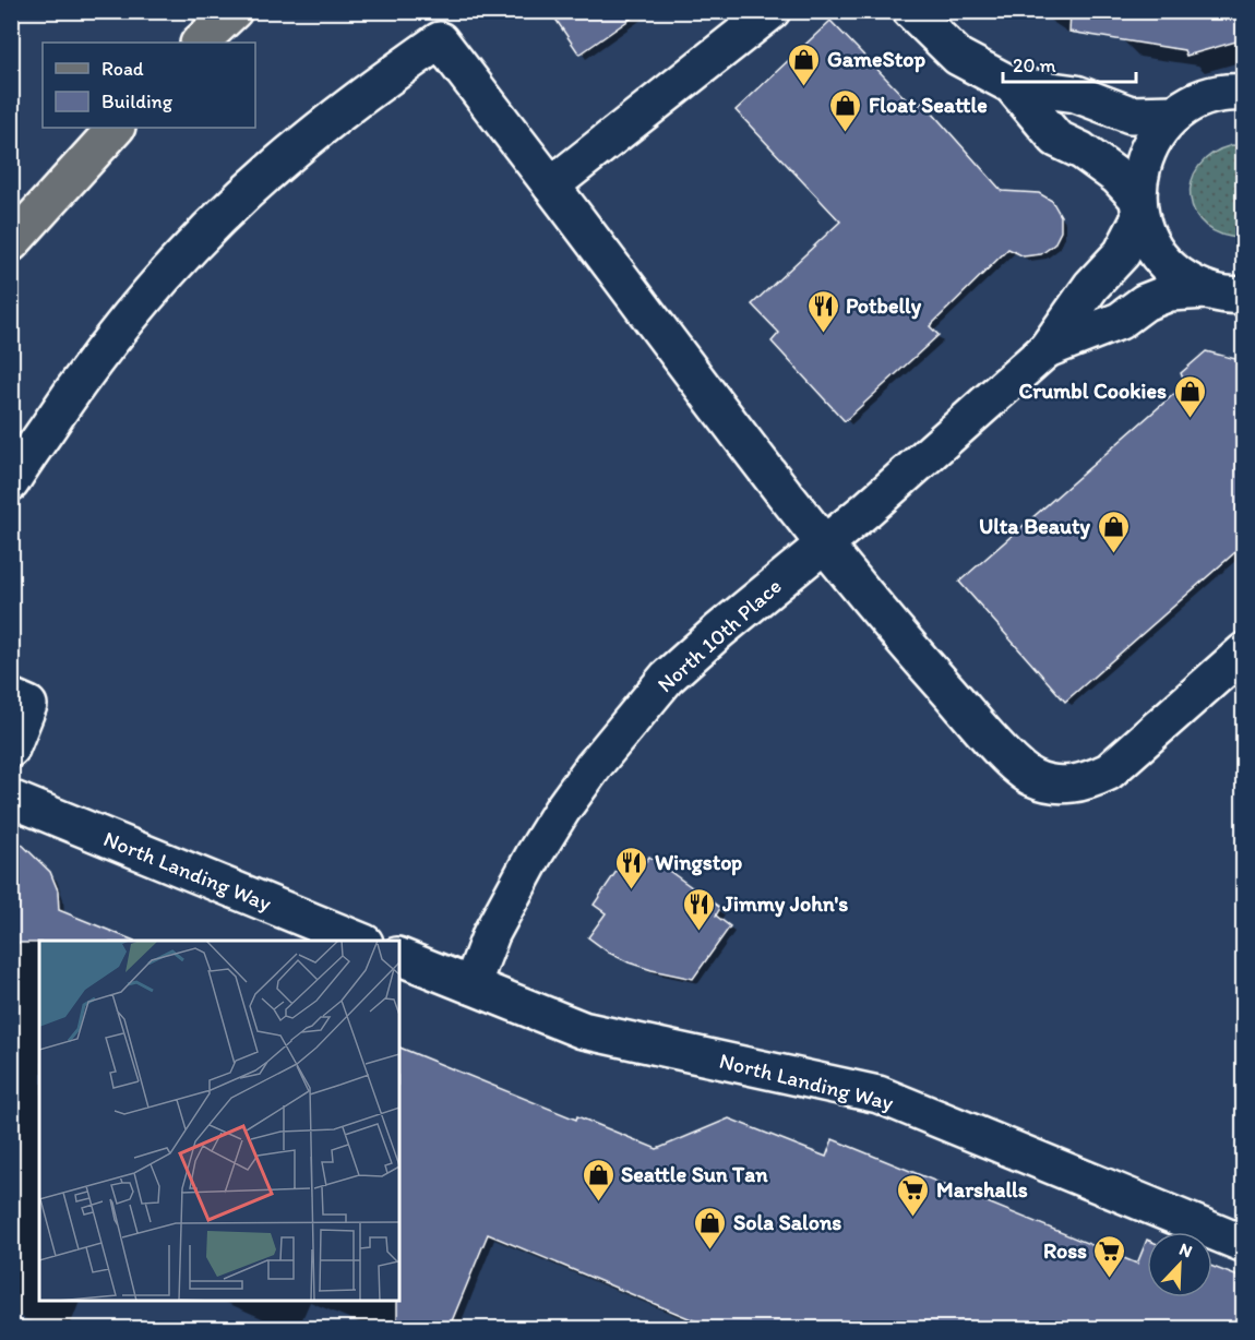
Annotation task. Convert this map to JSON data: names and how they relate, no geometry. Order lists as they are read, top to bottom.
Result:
{
  "streets": {
    "street": ["North 10th Place", "North Landing Way"]
  },
  "crossings": [
    ["North 10th Place", "North Landing Way"]
  ],
  "places": {
    "shop": [
      "GameStop",
      "Float Seattle",
      "Crumbl Cookies",
      "Ulta Beauty",
      "Seattle Sun Tan",
      "Sola Salons"
    ],
    "restaurant": ["Potbelly", "Wingstop", "Jimmy John's"],
    "supermarket": ["Marshalls", "Ross"]
  },
  "legend": ["Road", "Building"],
  "scale_bar": "20 m",
  "north": "top right"
}
